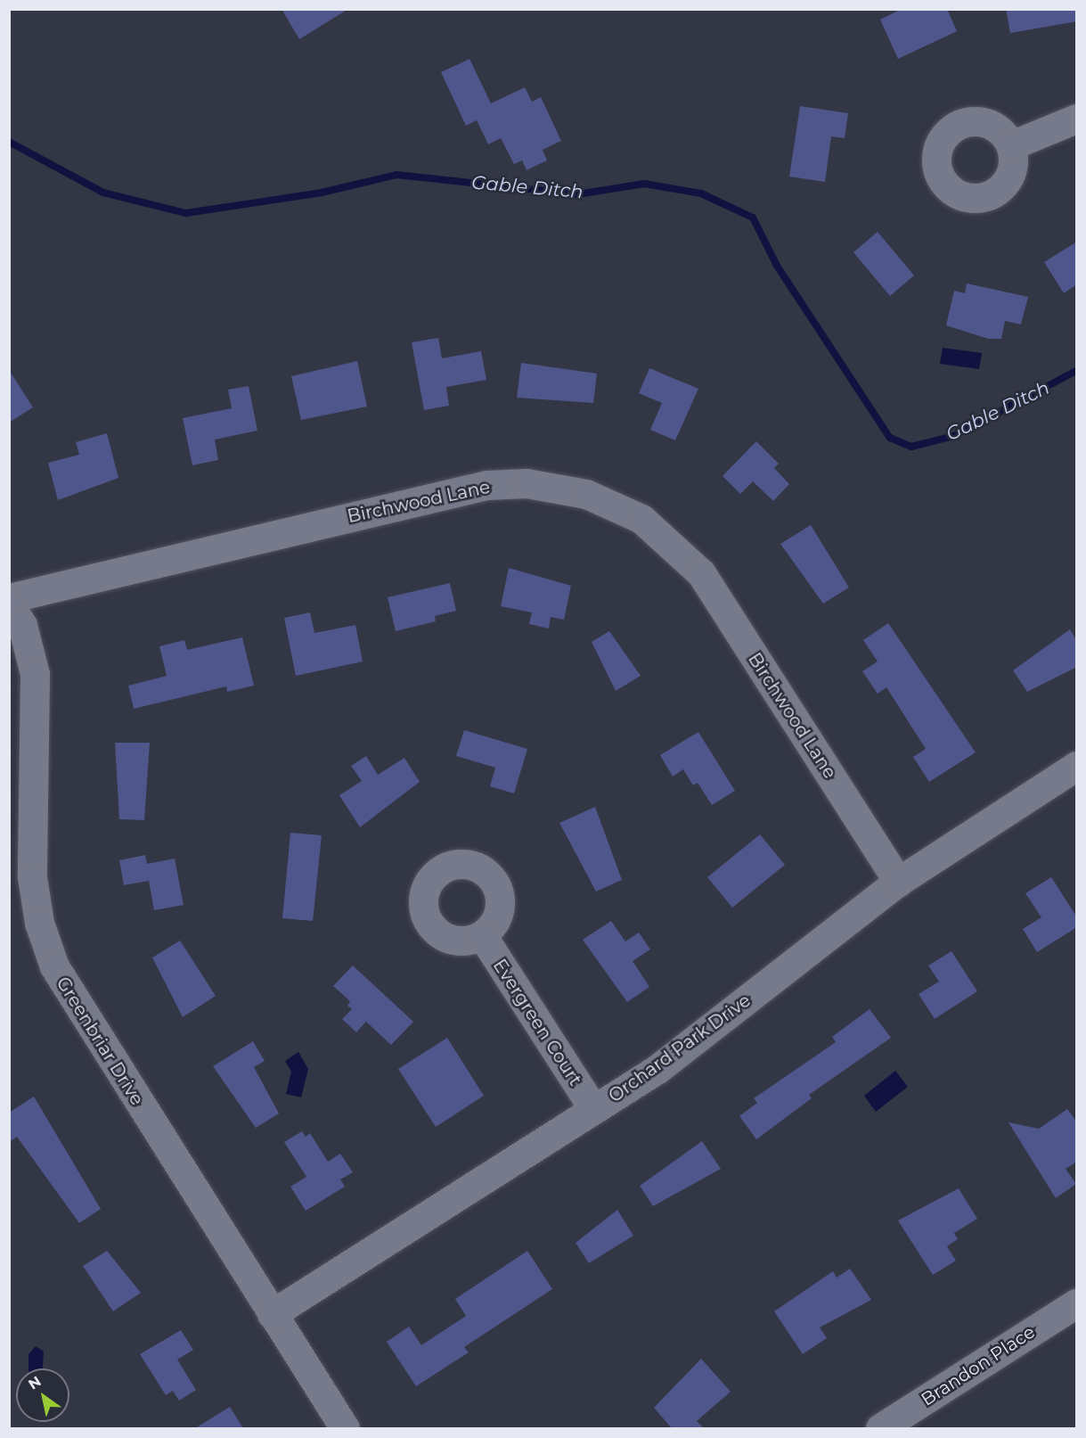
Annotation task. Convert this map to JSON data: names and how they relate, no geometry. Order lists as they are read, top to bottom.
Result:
{
  "streets": {
    "street": [
      "Birchwood Lane",
      "Evergreen Court",
      "Greenbriar Drive",
      "Orchard Park Drive",
      "Brandon Place"
    ]
  },
  "crossings": [
    ["Birchwood Lane", "Orchard Park Drive"],
    ["Evergreen Court", "Orchard Park Drive"],
    ["Greenbriar Drive", "Orchard Park Drive"]
  ],
  "water": ["Gable Ditch"],
  "north": "top left"
}
